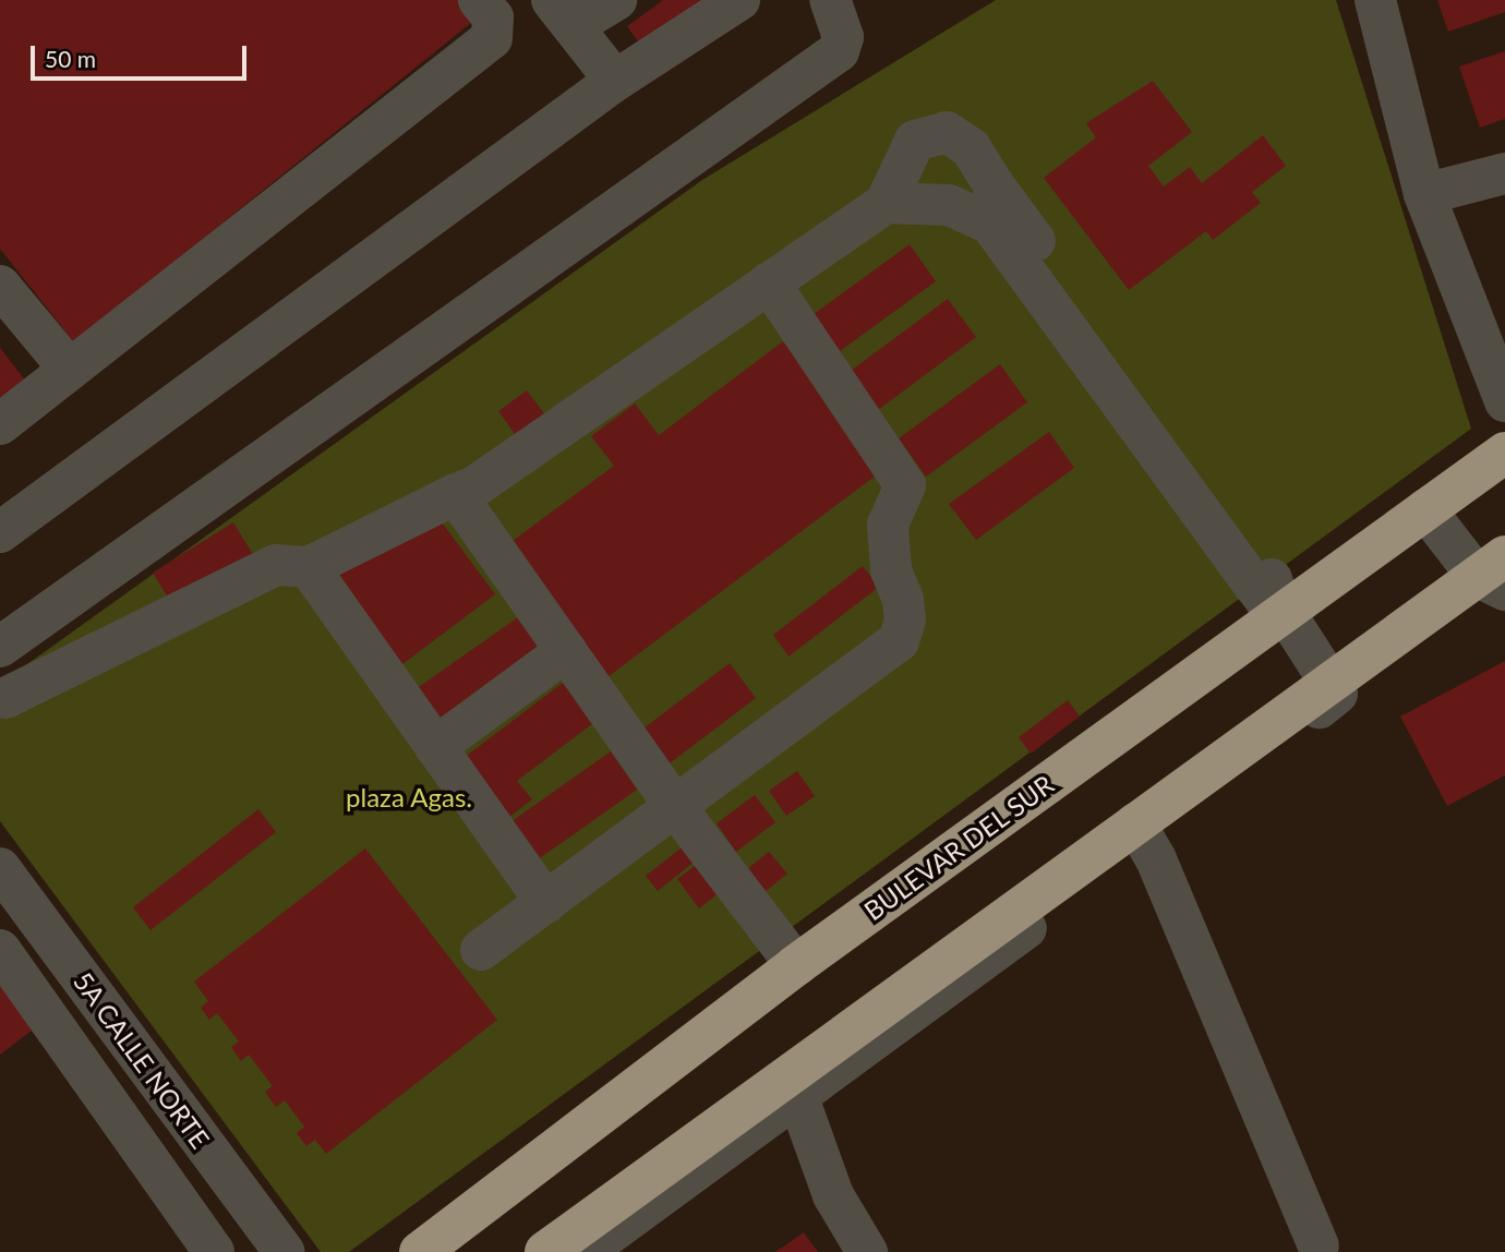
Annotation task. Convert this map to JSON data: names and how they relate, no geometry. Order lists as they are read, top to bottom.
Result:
{
  "streets": {
    "highway": ["BULEVAR DEL SUR"],
    "street": ["5A CALLE NORTE"]
  },
  "parks": ["plaza Agas."],
  "scale_bar": "50 m"
}
